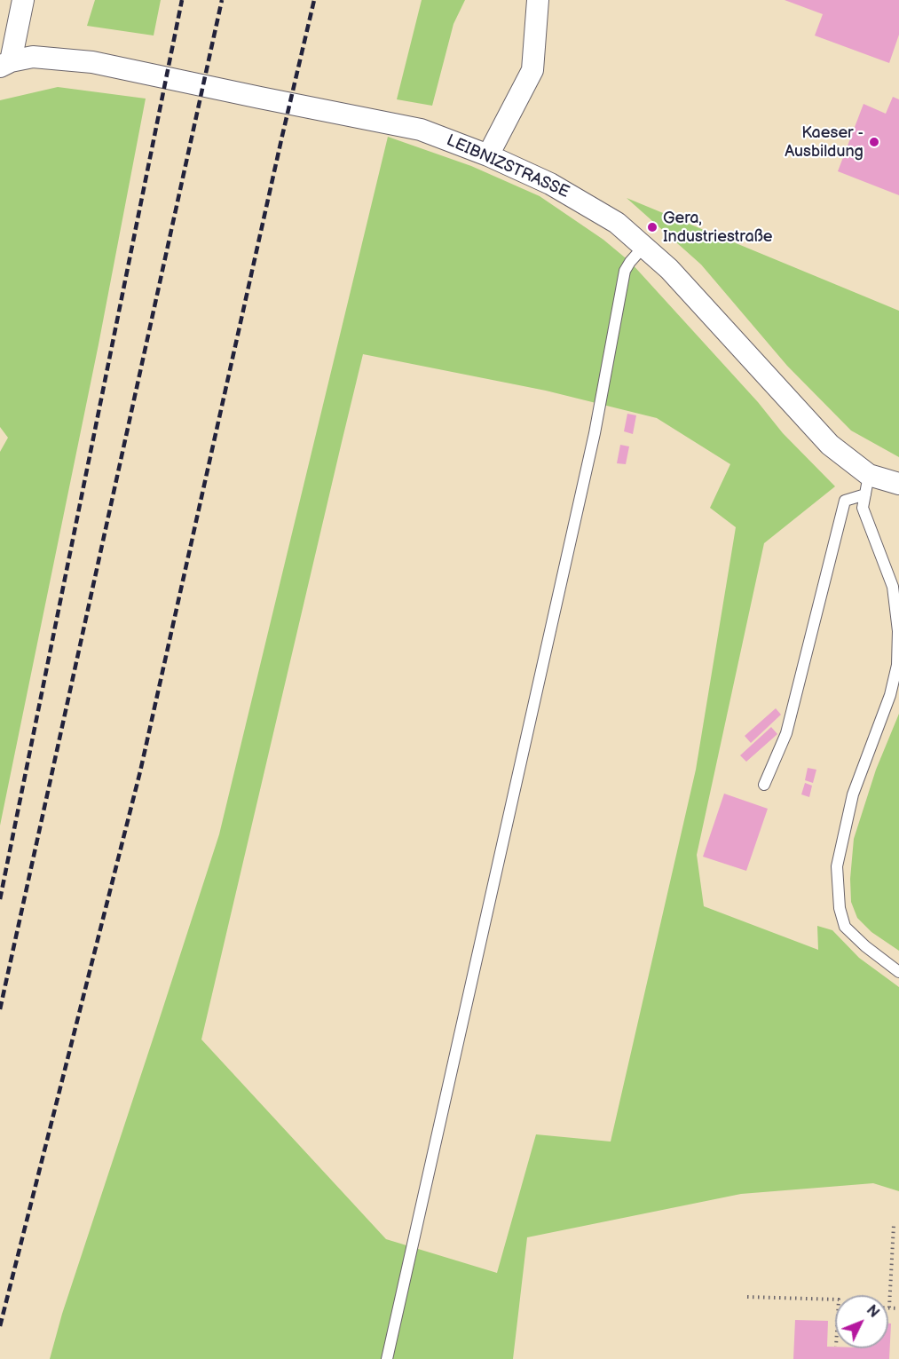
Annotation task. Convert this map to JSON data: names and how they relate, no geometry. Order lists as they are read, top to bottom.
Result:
{
  "streets": {
    "street": ["LEIBNIZSTRASSE"]
  },
  "places": ["Kaeser - Ausbildung", "Gera, Industriestraße"],
  "north": "top right"
}
